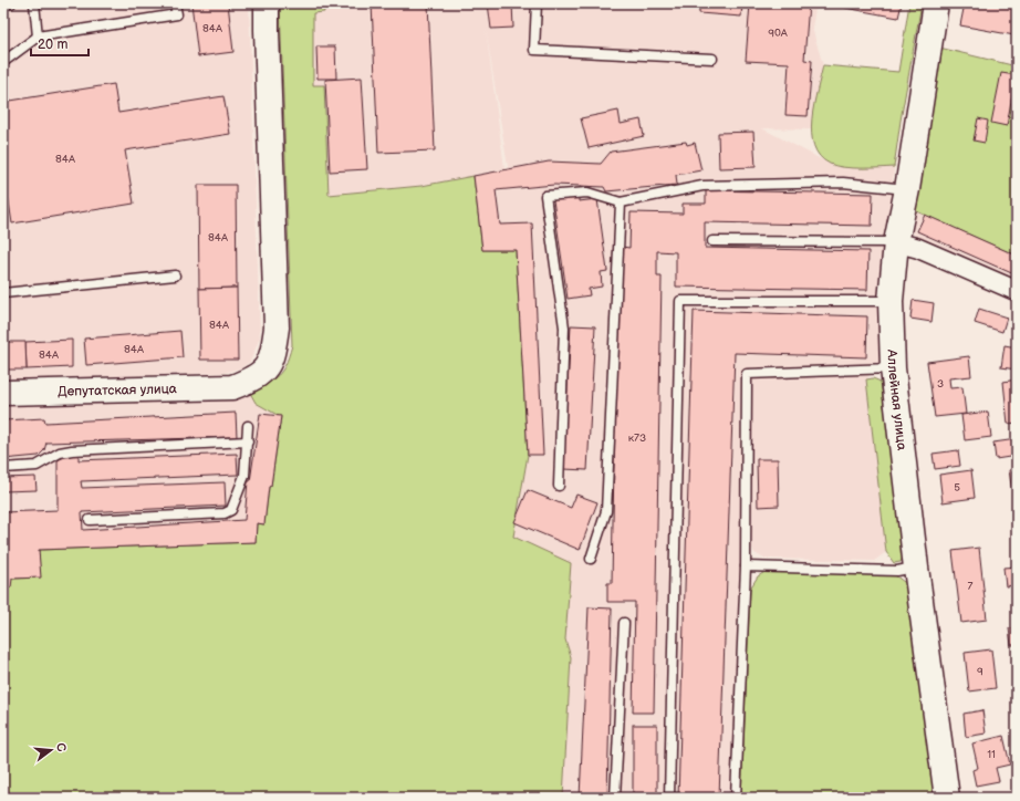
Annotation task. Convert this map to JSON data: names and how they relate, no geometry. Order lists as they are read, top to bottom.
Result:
{
  "streets": {
    "street": ["Депутатская улица", "Аллейная улица"]
  },
  "house_numbers": [
    "84А",
    "90А",
    "84А",
    "84А",
    "84А",
    "84А",
    "84А",
    "3",
    "к73",
    "5",
    "7",
    "9",
    "11"
  ],
  "scale_bar": "20 m",
  "north": "right"
}
